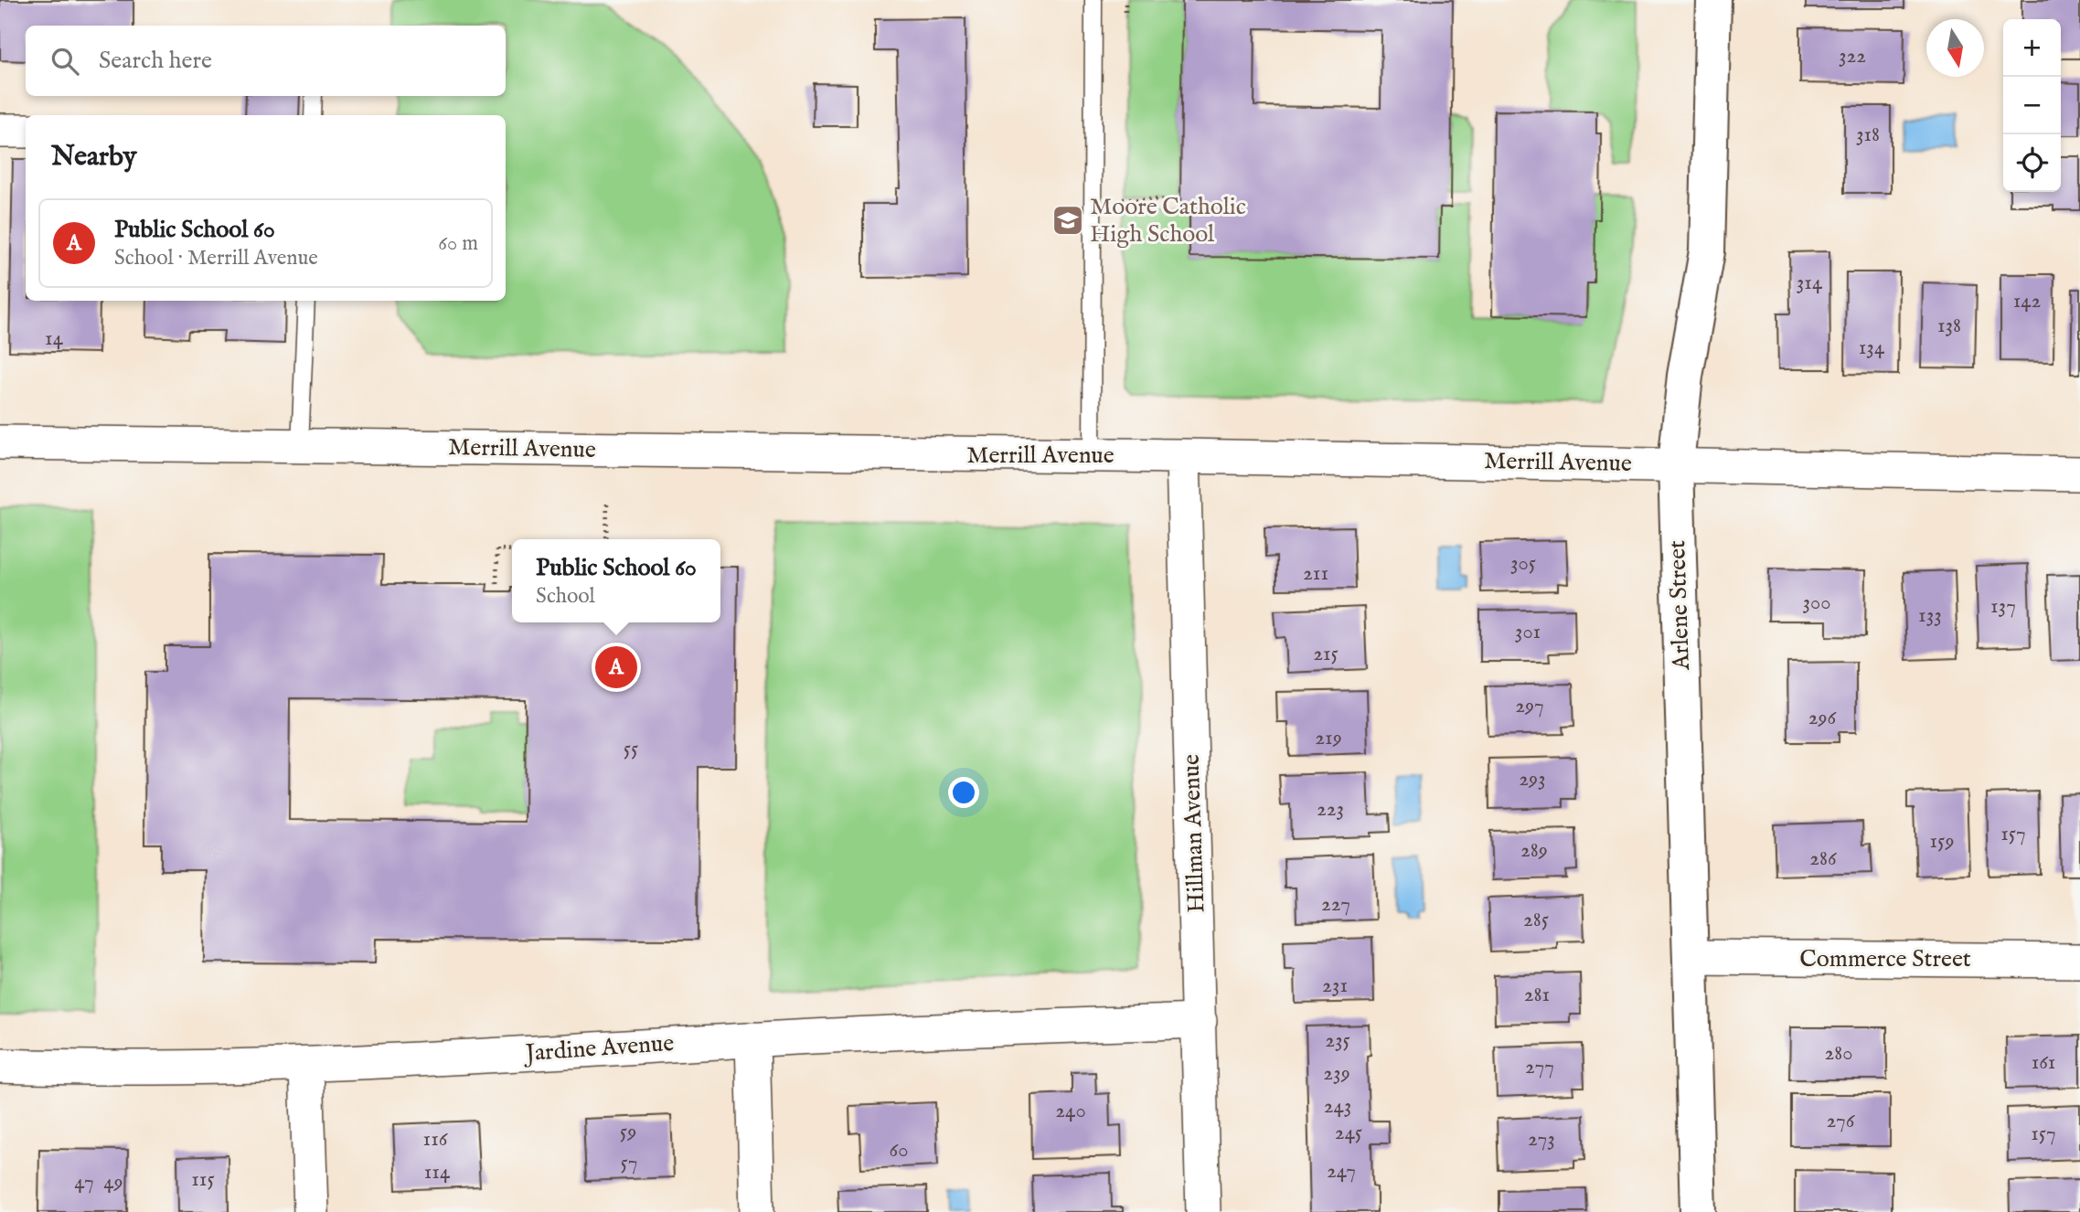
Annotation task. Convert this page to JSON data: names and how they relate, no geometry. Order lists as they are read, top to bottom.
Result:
{
  "streets": {
    "street": [
      "Merrill Avenue",
      "Arlene Street",
      "Hillman Avenue",
      "Commerce Street",
      "Jardine Avenue"
    ]
  },
  "crossings": [
    ["Merrill Avenue", "Arlene Street"],
    ["Merrill Avenue", "Hillman Avenue"],
    ["Arlene Street", "Commerce Street"],
    ["Hillman Avenue", "Jardine Avenue"]
  ],
  "places": {
    "school or university": ["Moore Catholic High School"]
  },
  "house_numbers": [
    "322",
    "318",
    "314",
    "142",
    "138",
    "14",
    "134",
    "305",
    "211",
    "300",
    "137",
    "133",
    "301",
    "215",
    "297",
    "296",
    "219",
    "55",
    "293",
    "223",
    "157",
    "159",
    "289",
    "286",
    "227",
    "285",
    "231",
    "281",
    "235",
    "280",
    "161",
    "277",
    "239",
    "243",
    "240",
    "276",
    "59",
    "245",
    "157",
    "116",
    "273",
    "60",
    "57",
    "247",
    "114",
    "115",
    "47",
    "49"
  ],
  "north": "bottom",
  "page": {
    "map_buttons": ["+", "−"],
    "search": "Search here",
    "heading": "Nearby",
    "list": [
      {
        "mark": "A",
        "name": "Public School 60",
        "note": "School · Merrill Avenue",
        "value": "60 m"
      }
    ],
    "popup": ["Public School 60", "School"],
    "pins": "A"
  }
}
